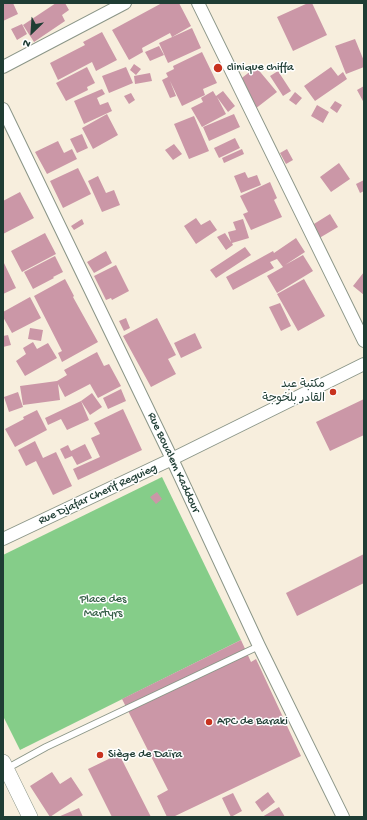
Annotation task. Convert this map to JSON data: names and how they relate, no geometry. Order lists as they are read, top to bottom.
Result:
{
  "streets": {
    "street": ["Rue Boualem Kaddour", "Rue Djafar Cherif Reguieg"]
  },
  "crossings": [
    ["Rue Boualem Kaddour", "Rue Djafar Cherif Reguieg"]
  ],
  "parks": ["Place des Martyrs"],
  "places": [
    "clinique chiffa",
    "مكتبة عبد القادر بلخوجة",
    "APC de Baraki",
    "Siège de Daïra"
  ],
  "north": "bottom left"
}
